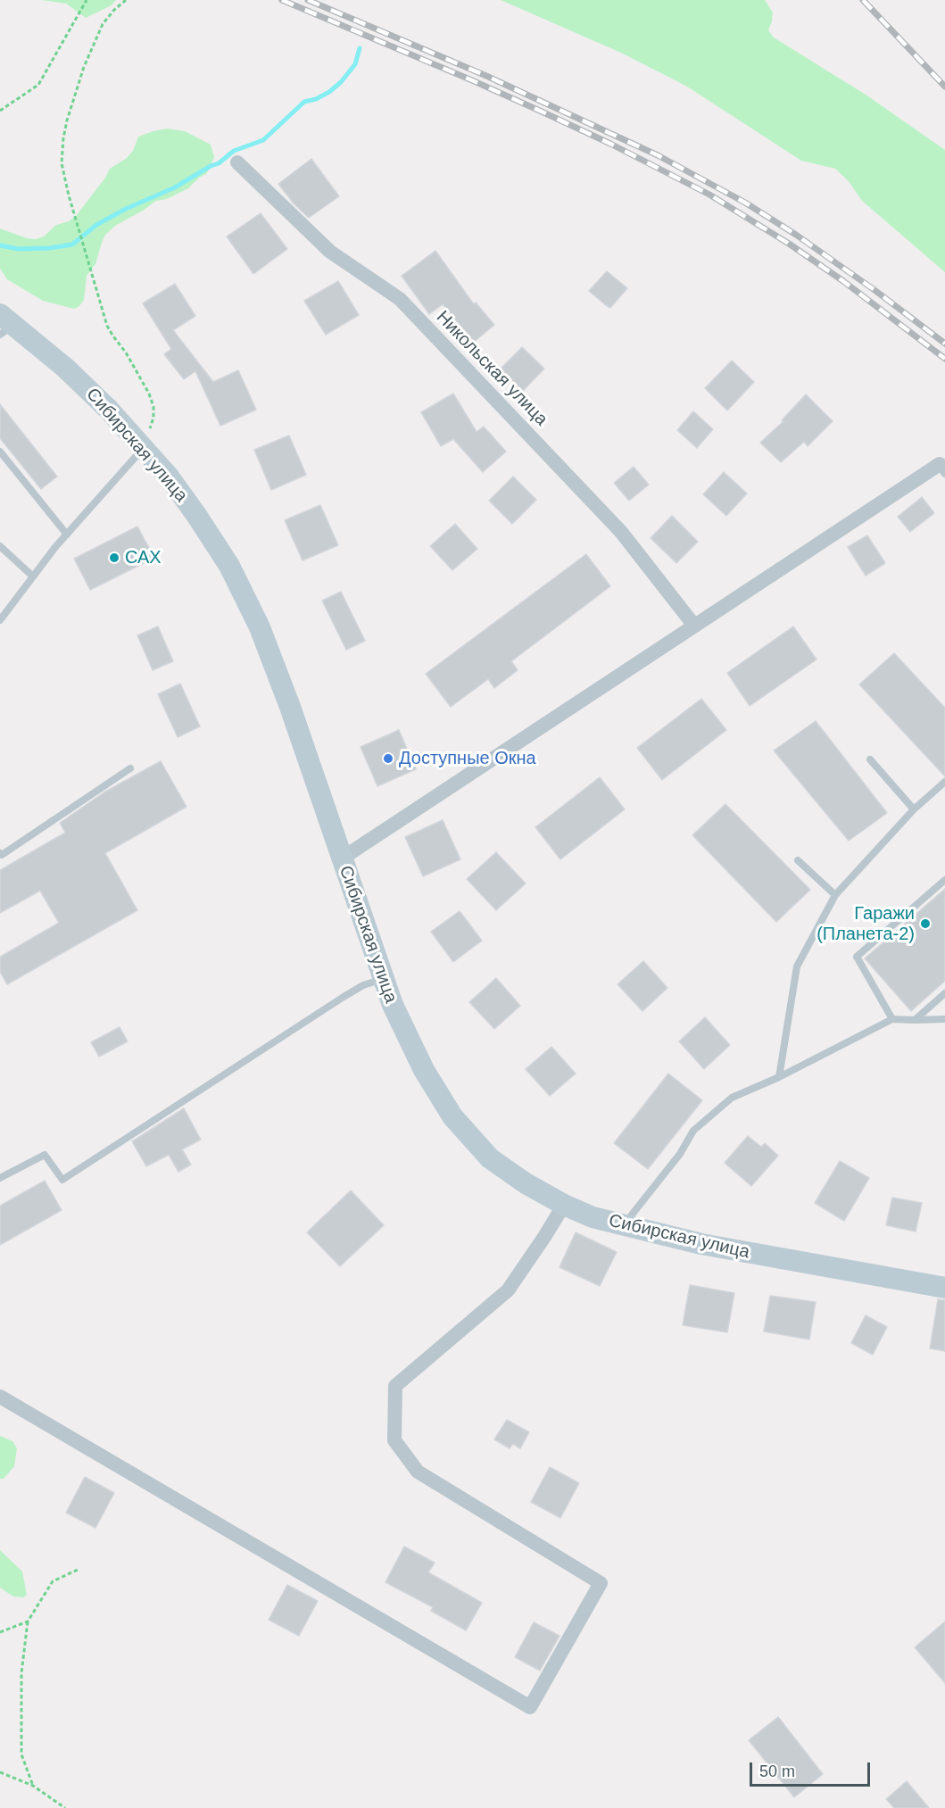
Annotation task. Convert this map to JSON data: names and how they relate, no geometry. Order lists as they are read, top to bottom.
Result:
{
  "streets": {
    "street": ["Никольская улица", "Сибирская улица"]
  },
  "places": ["САХ", "Доступные Окна", "Гаражи (Планета-2)"],
  "scale_bar": "50 m"
}
